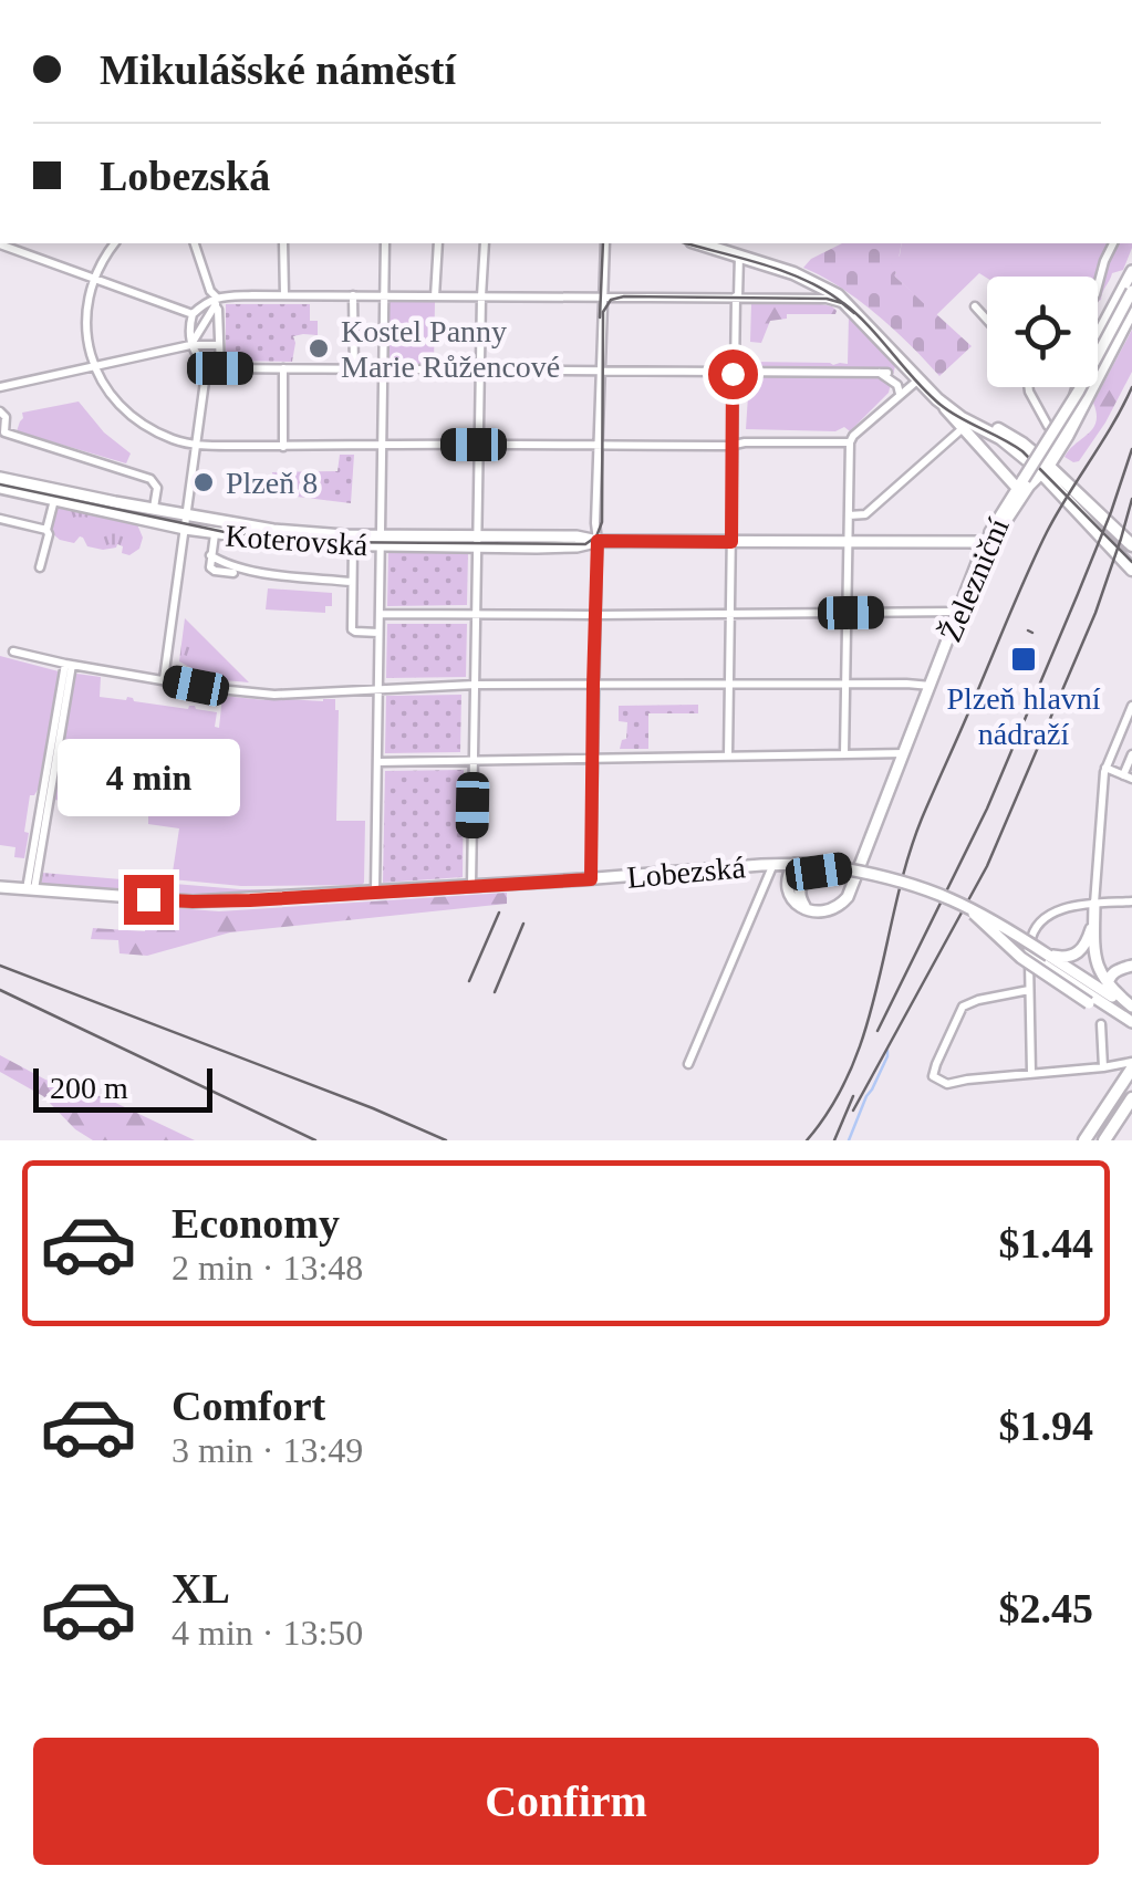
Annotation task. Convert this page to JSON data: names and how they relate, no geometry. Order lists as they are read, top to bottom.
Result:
{
  "streets": {
    "main road": ["Koterovská", "Železniční", "Lobezská"]
  },
  "crossings": [
    ["Koterovská", "Železniční"]
  ],
  "places": {
    "other": ["Kostel Panny Marie Růžencové", "Plzeň 8"],
    "transit": ["Plzeň hlavní nádraží"]
  },
  "scale_bar": "200 m",
  "page": {
    "banner": ["Mikulášské náměstí", "Lobezská"],
    "bubble": "4 min",
    "scale": "200 m",
    "list": [
      {
        "name": "Economy",
        "note": "2 min · 13:48",
        "value": "$1.44"
      },
      {
        "name": "Comfort",
        "note": "3 min · 13:49",
        "value": "$1.94"
      },
      {
        "name": "XL",
        "note": "4 min · 13:50",
        "value": "$2.45"
      }
    ],
    "buttons": "Confirm"
  }
}
